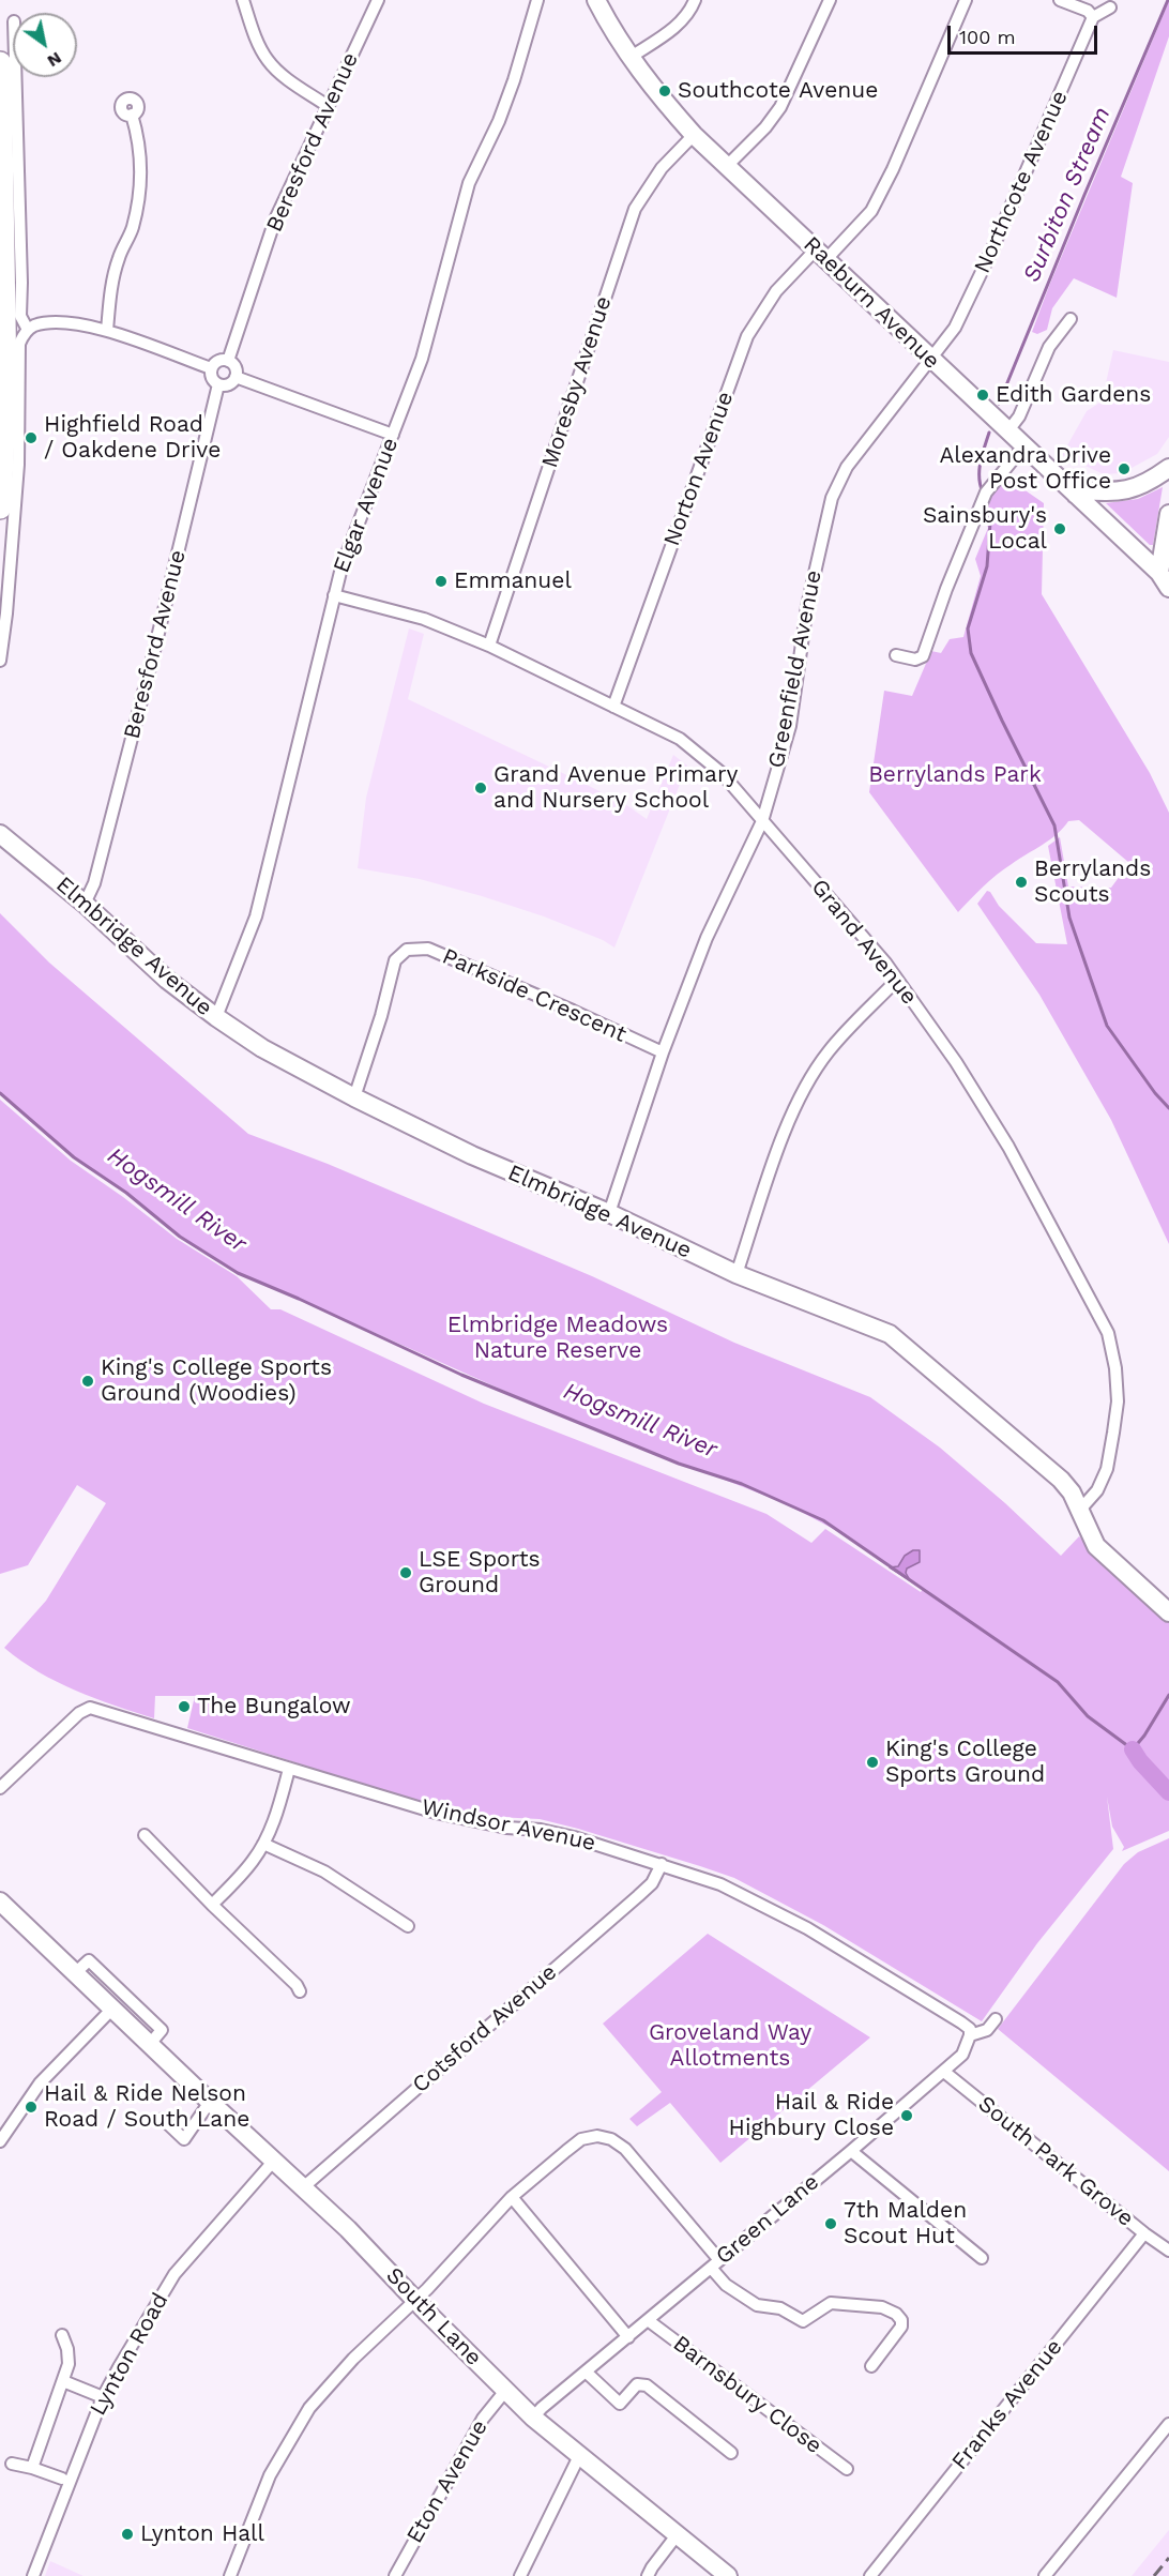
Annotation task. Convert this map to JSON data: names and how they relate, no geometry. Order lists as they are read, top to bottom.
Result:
{
  "streets": {
    "street": [
      "Beresford Avenue",
      "Northcote Avenue",
      "Raeburn Avenue",
      "Moresby Avenue",
      "Norton Avenue",
      "Elgar Avenue",
      "Greenfield Avenue",
      "Grand Avenue",
      "Elmbridge Avenue",
      "Parkside Crescent",
      "Windsor Avenue",
      "Cotsford Avenue",
      "South Park Grove",
      "Green Lane",
      "South Lane",
      "Lynton Road",
      "Barnsbury Close",
      "Franks Avenue",
      "Eton Avenue"
    ]
  },
  "crossings": [
    ["Beresford Avenue", "Elmbridge Avenue"],
    ["Northcote Avenue", "Raeburn Avenue"],
    ["Northcote Avenue", "Greenfield Avenue"],
    ["Raeburn Avenue", "Moresby Avenue"],
    ["Raeburn Avenue", "Norton Avenue"],
    ["Raeburn Avenue", "Greenfield Avenue"],
    ["Moresby Avenue", "Grand Avenue"],
    ["Norton Avenue", "Grand Avenue"],
    ["Elgar Avenue", "Grand Avenue"],
    ["Elgar Avenue", "Elmbridge Avenue"],
    ["Greenfield Avenue", "Grand Avenue"],
    ["Greenfield Avenue", "Elmbridge Avenue"],
    ["Greenfield Avenue", "Parkside Crescent"],
    ["Grand Avenue", "Elmbridge Avenue"],
    ["Elmbridge Avenue", "Parkside Crescent"],
    ["Windsor Avenue", "Cotsford Avenue"],
    ["Windsor Avenue", "Green Lane"],
    ["Cotsford Avenue", "South Lane"],
    ["South Park Grove", "Green Lane"],
    ["South Park Grove", "Franks Avenue"],
    ["Green Lane", "South Lane"],
    ["Green Lane", "Barnsbury Close"],
    ["South Lane", "Lynton Road"],
    ["South Lane", "Eton Avenue"]
  ],
  "water": ["Surbiton Stream", "Hogsmill River"],
  "parks": ["Berrylands Park", "Elmbridge Meadows Nature Reserve", "Groveland Way Allotments"],
  "places": [
    "Southcote Avenue",
    "Edith Gardens",
    "Highfield Road / Oakdene Drive",
    "Alexandra Drive Post Office",
    "Sainsbury's Local",
    "Emmanuel",
    "Grand Avenue Primary and Nursery School",
    "Berrylands Scouts",
    "King's College Sports Ground (Woodies)",
    "LSE Sports Ground",
    "The Bungalow",
    "King's College Sports Ground",
    "Hail & Ride Nelson Road / South Lane",
    "Hail & Ride Highbury Close",
    "7th Malden Scout Hut",
    "Lynton Hall"
  ],
  "scale_bar": "100 m",
  "north": "bottom right"
}
